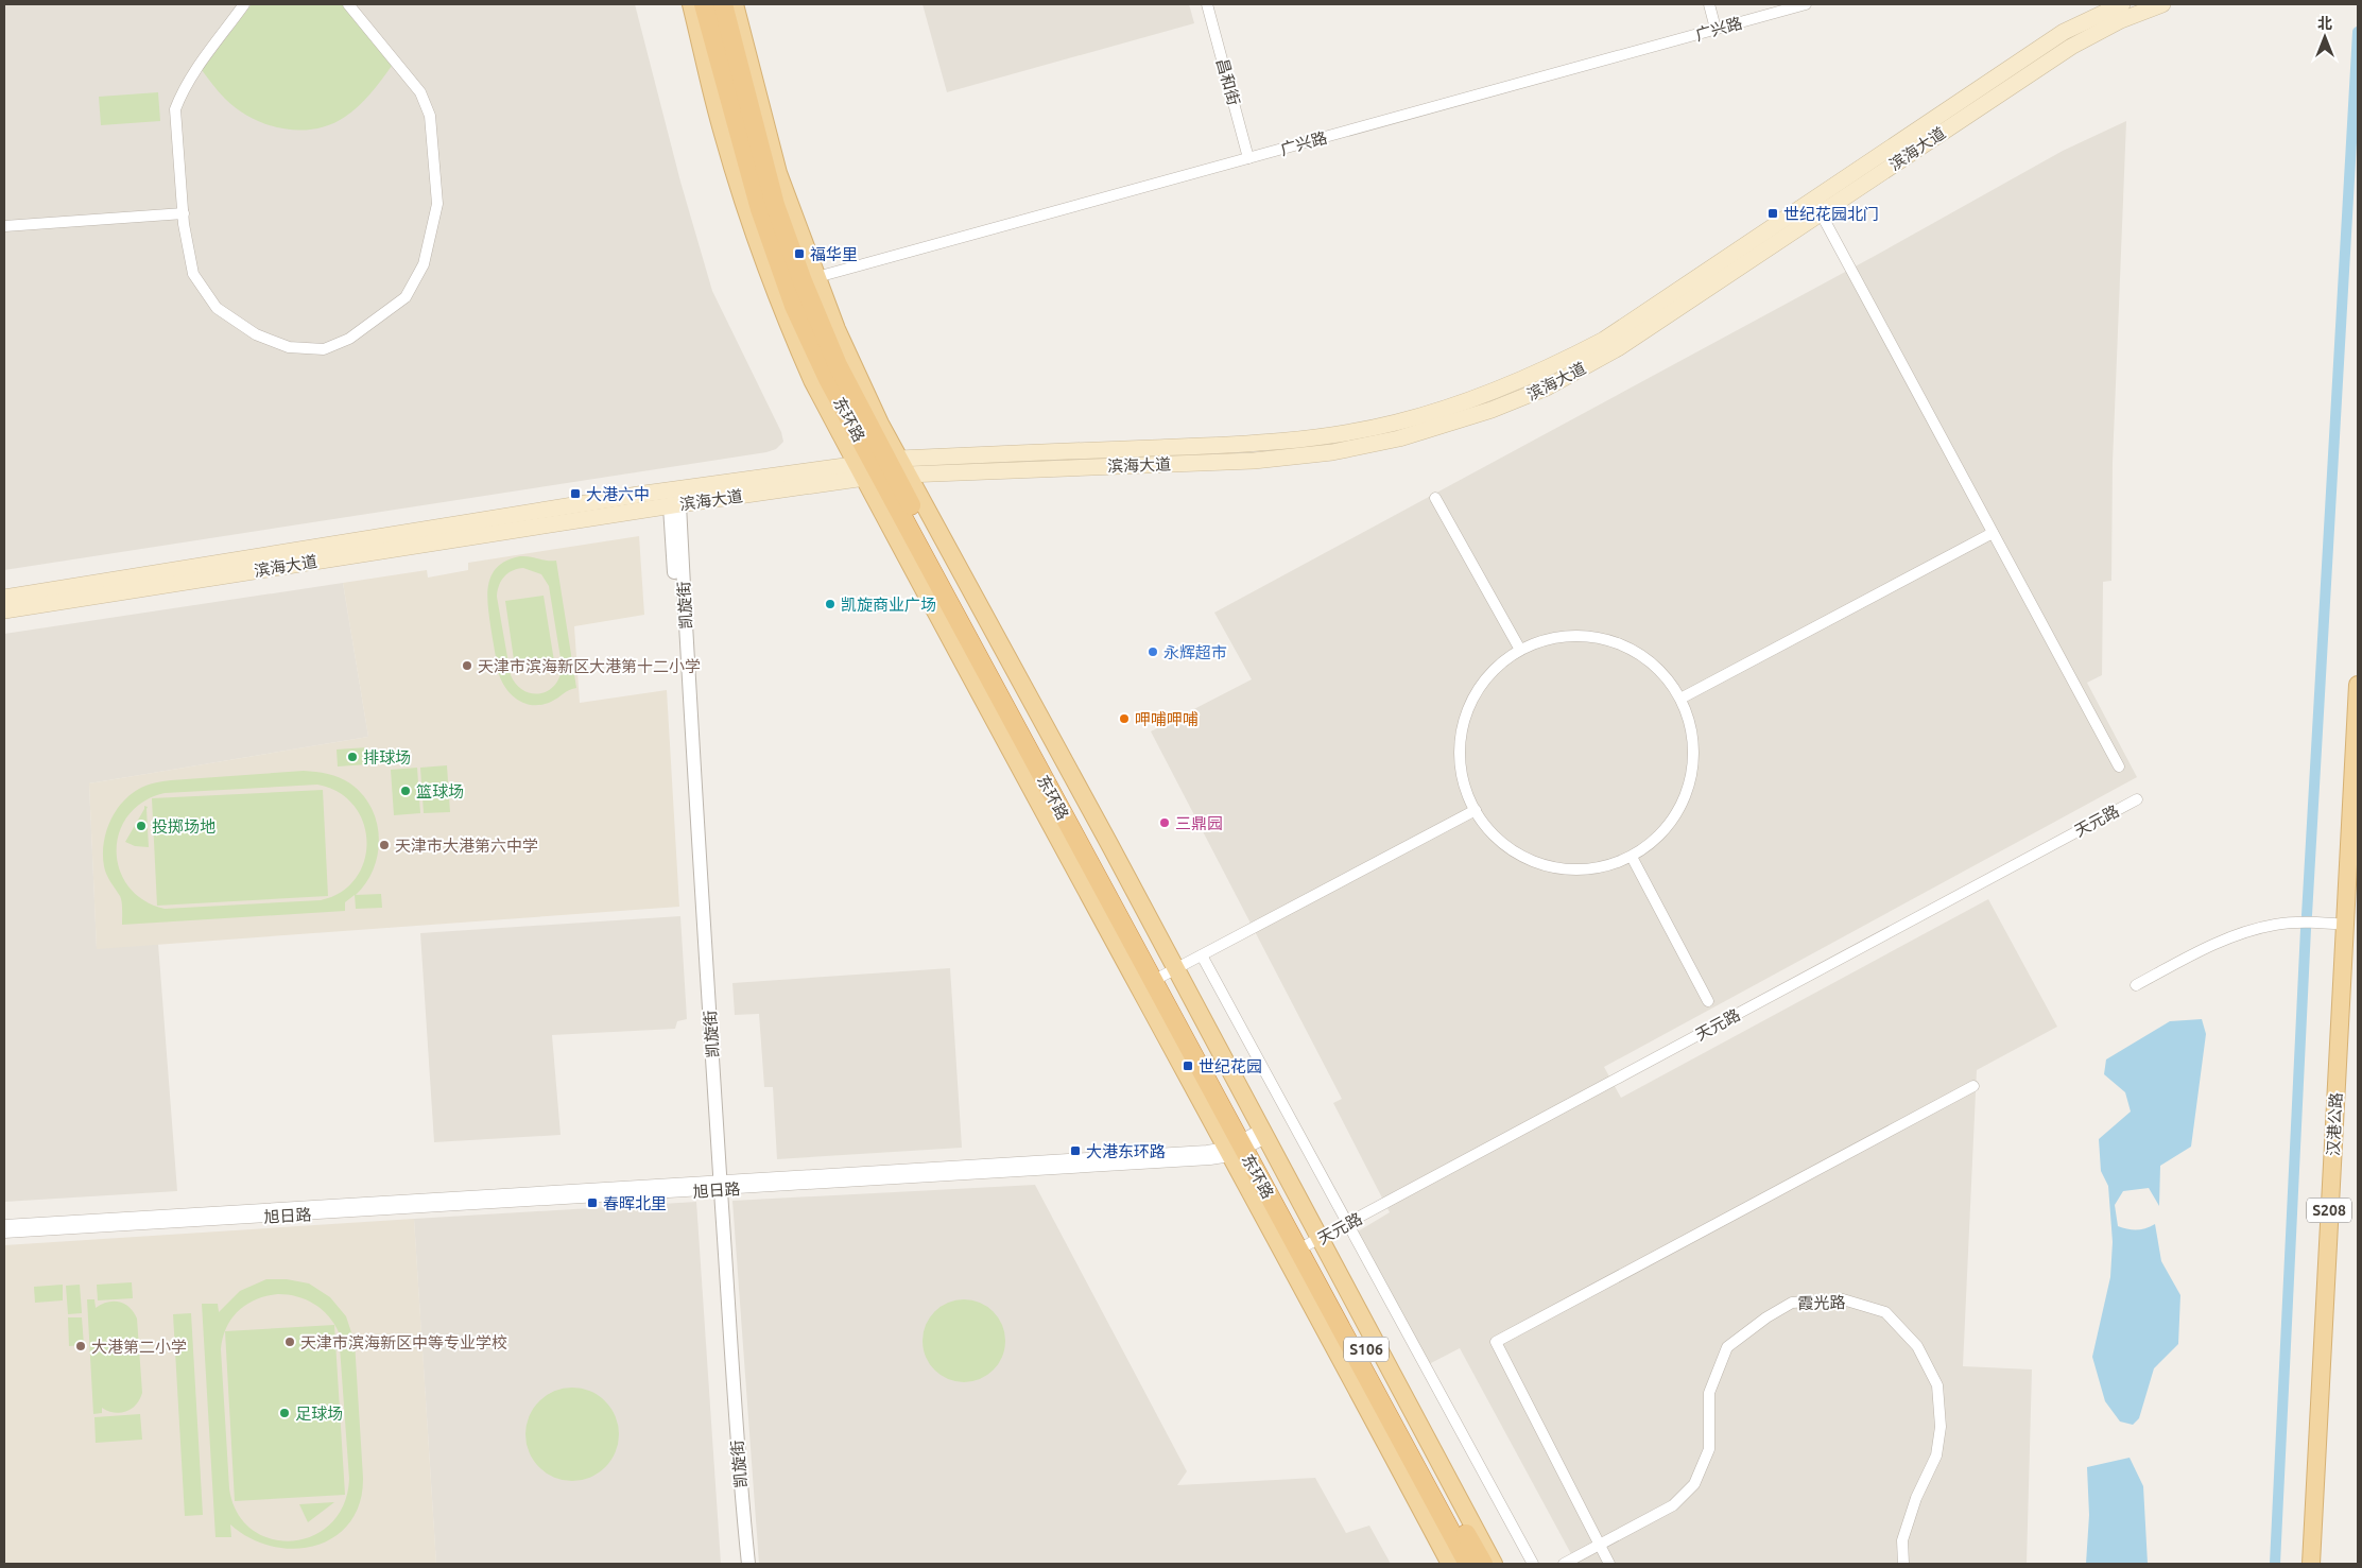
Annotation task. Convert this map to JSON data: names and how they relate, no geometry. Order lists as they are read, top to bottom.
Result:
{
  "streets": {
    "highway": ["东环路", "S106"],
    "main road": ["滨海大道", "汉港公路", "S208"],
    "street": [
      "广兴路",
      "昌和街",
      "凯旋街",
      "天元路",
      "旭日路",
      "霞光路"
    ]
  },
  "crossings": [
    ["广兴路", "昌和街"],
    ["广兴路", "东环路"],
    ["滨海大道", "东环路"],
    ["滨海大道", "凯旋街"],
    ["东环路", "天元路"],
    ["东环路", "旭日路"],
    ["凯旋街", "旭日路"]
  ],
  "places": {
    "transit": [
      "世纪花园北门",
      "福华里",
      "大港六中",
      "世纪花园",
      "大港东环路",
      "春晖北里"
    ],
    "other": [
      "凯旋商业广场",
      "永辉超市",
      "天津市滨海新区大港第十二小学",
      "呷哺呷哺",
      "排球场",
      "篮球场",
      "三鼎园",
      "投掷场地",
      "天津市大港第六中学",
      "天津市滨海新区中等专业学校",
      "大港第二小学",
      "足球场"
    ]
  },
  "north": "top"
}
